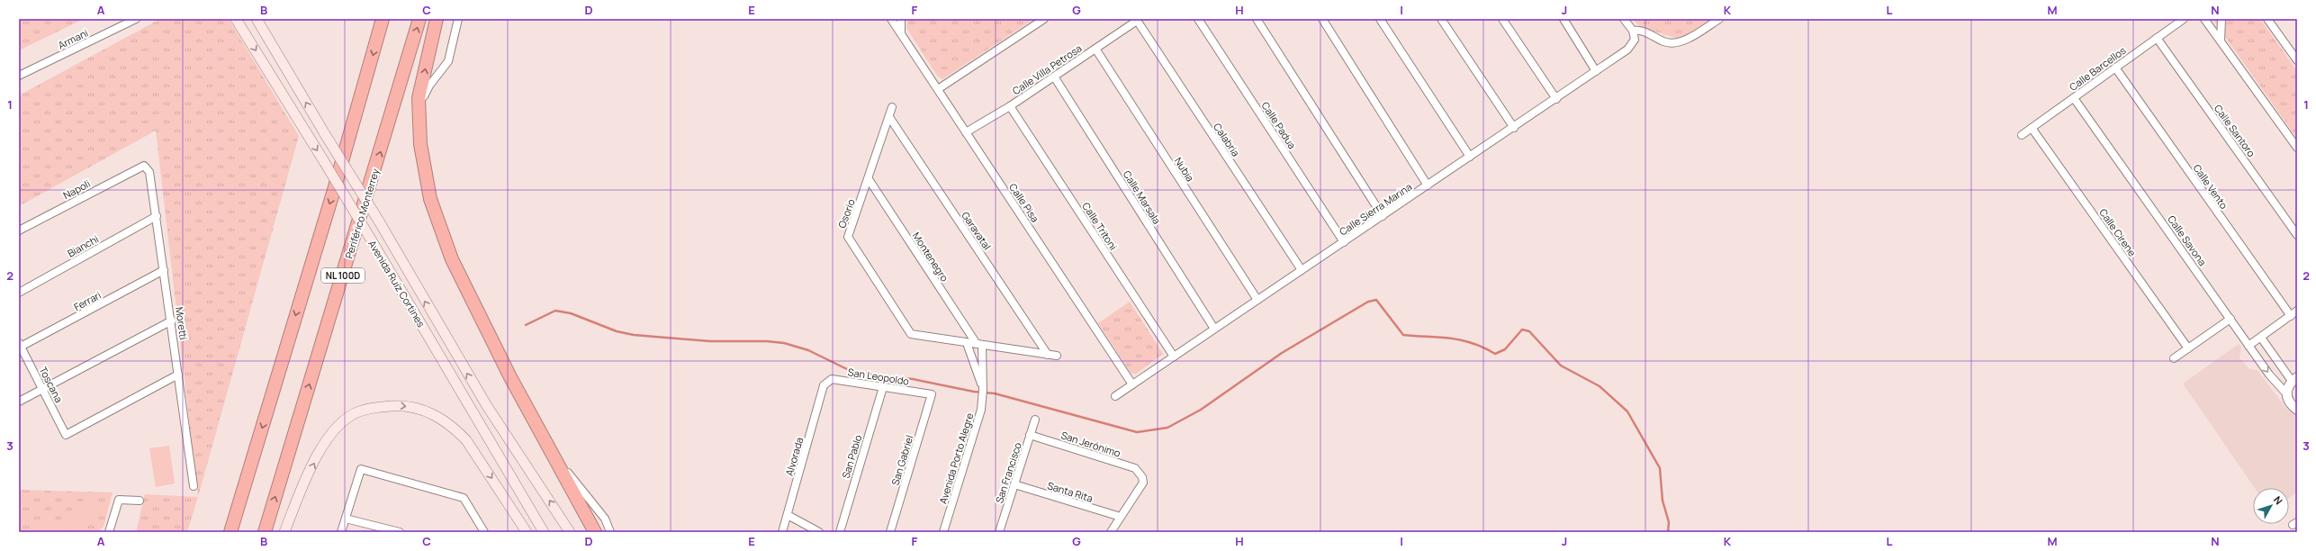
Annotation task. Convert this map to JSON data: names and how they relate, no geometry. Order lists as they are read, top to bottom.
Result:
{
  "streets": {
    "highway": ["Periférico Monterrey", "NL 100D"],
    "main road": ["Avenida Ruíz Cortines"],
    "street": [
      "Armani",
      "Calle Barcellos",
      "Calle Villa Petrosa",
      "Calle Padua",
      "Calle Santoro",
      "Calabria",
      "Nubia",
      "Calle Vento",
      "Napoli",
      "Calle Marsala",
      "Calle Pisa",
      "Calle Sierra Marina",
      "Osorio",
      "Calle Tritoni",
      "Garavatal",
      "Calle Cirene",
      "Calle Savona",
      "Bianchi",
      "Montenegro",
      "Ferrari",
      "Moretti",
      "San Leopoldo",
      "Toscana",
      "San Jerónimo",
      "Alvorada",
      "San Pablo",
      "Avenida Porto Alegre",
      "San Gabriel",
      "San Francisco",
      "Santa Rita"
    ]
  },
  "crossings": [
    ["Calle Barcellos", "Calle Santoro"],
    ["Calle Barcellos", "Calle Vento"],
    ["Calle Barcellos", "Calle Cirene"],
    ["Calle Barcellos", "Calle Savona"],
    ["Calle Villa Petrosa", "Calabria"],
    ["Calle Villa Petrosa", "Nubia"],
    ["Calle Villa Petrosa", "Calle Marsala"],
    ["Calle Villa Petrosa", "Calle Pisa"],
    ["Calle Villa Petrosa", "Calle Tritoni"],
    ["Calle Padua", "Calle Sierra Marina"],
    ["Calabria", "Calle Sierra Marina"],
    ["Nubia", "Calle Sierra Marina"],
    ["Napoli", "Moretti"],
    ["Calle Marsala", "Calle Sierra Marina"],
    ["Calle Pisa", "Calle Sierra Marina"],
    ["Calle Sierra Marina", "Calle Tritoni"],
    ["Osorio", "Garavatal"],
    ["Osorio", "Montenegro"],
    ["Bianchi", "Moretti"],
    ["Montenegro", "Avenida Porto Alegre"],
    ["Ferrari", "Moretti"],
    ["Ferrari", "Toscana"],
    ["Moretti", "Toscana"],
    ["San Leopoldo", "Alvorada"],
    ["San Leopoldo", "San Pablo"],
    ["San Leopoldo", "San Gabriel"],
    ["San Jerónimo", "San Francisco"],
    ["San Jerónimo", "Santa Rita"],
    ["San Francisco", "Santa Rita"]
  ],
  "north": "top right",
  "grid": {
    "columns": [
      "A",
      "B",
      "C",
      "D",
      "E",
      "F",
      "G",
      "H",
      "I",
      "J",
      "K",
      "L",
      "M",
      "N"
    ],
    "rows": ["1", "2", "3"]
  }
}
